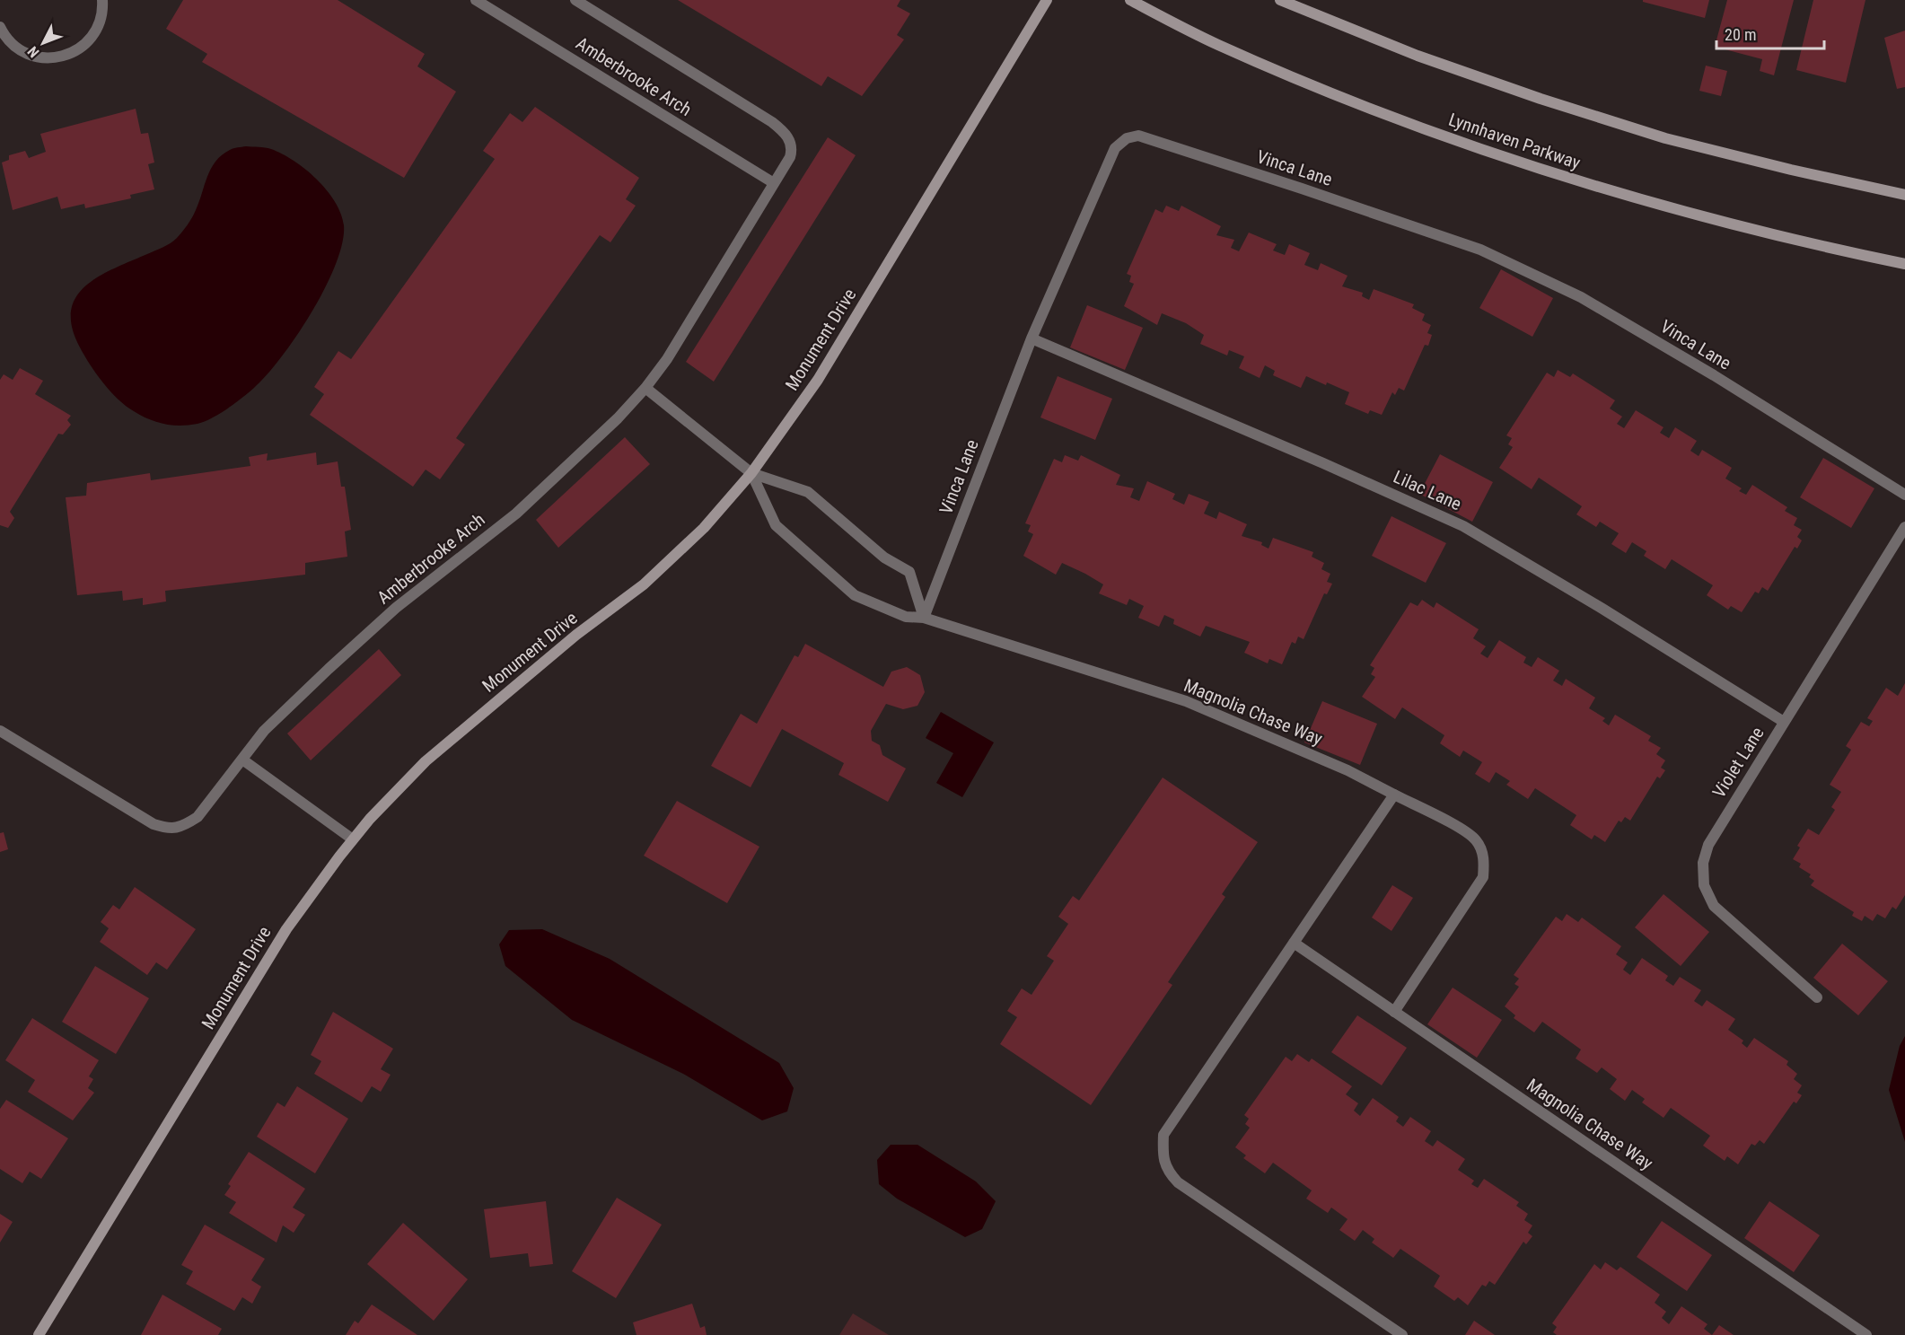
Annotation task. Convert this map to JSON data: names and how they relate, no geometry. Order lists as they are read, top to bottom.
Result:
{
  "streets": {
    "street": [
      "Amberbrooke Arch",
      "Lynnhaven Parkway",
      "Vinca Lane",
      "Monument Drive",
      "Lilac Lane",
      "Magnolia Chase Way",
      "Violet Lane"
    ]
  },
  "crossings": [
    ["Vinca Lane", "Lilac Lane"],
    ["Vinca Lane", "Magnolia Chase Way"],
    ["Monument Drive", "Magnolia Chase Way"],
    ["Lilac Lane", "Violet Lane"]
  ],
  "scale_bar": "20 m",
  "north": "bottom left"
}
